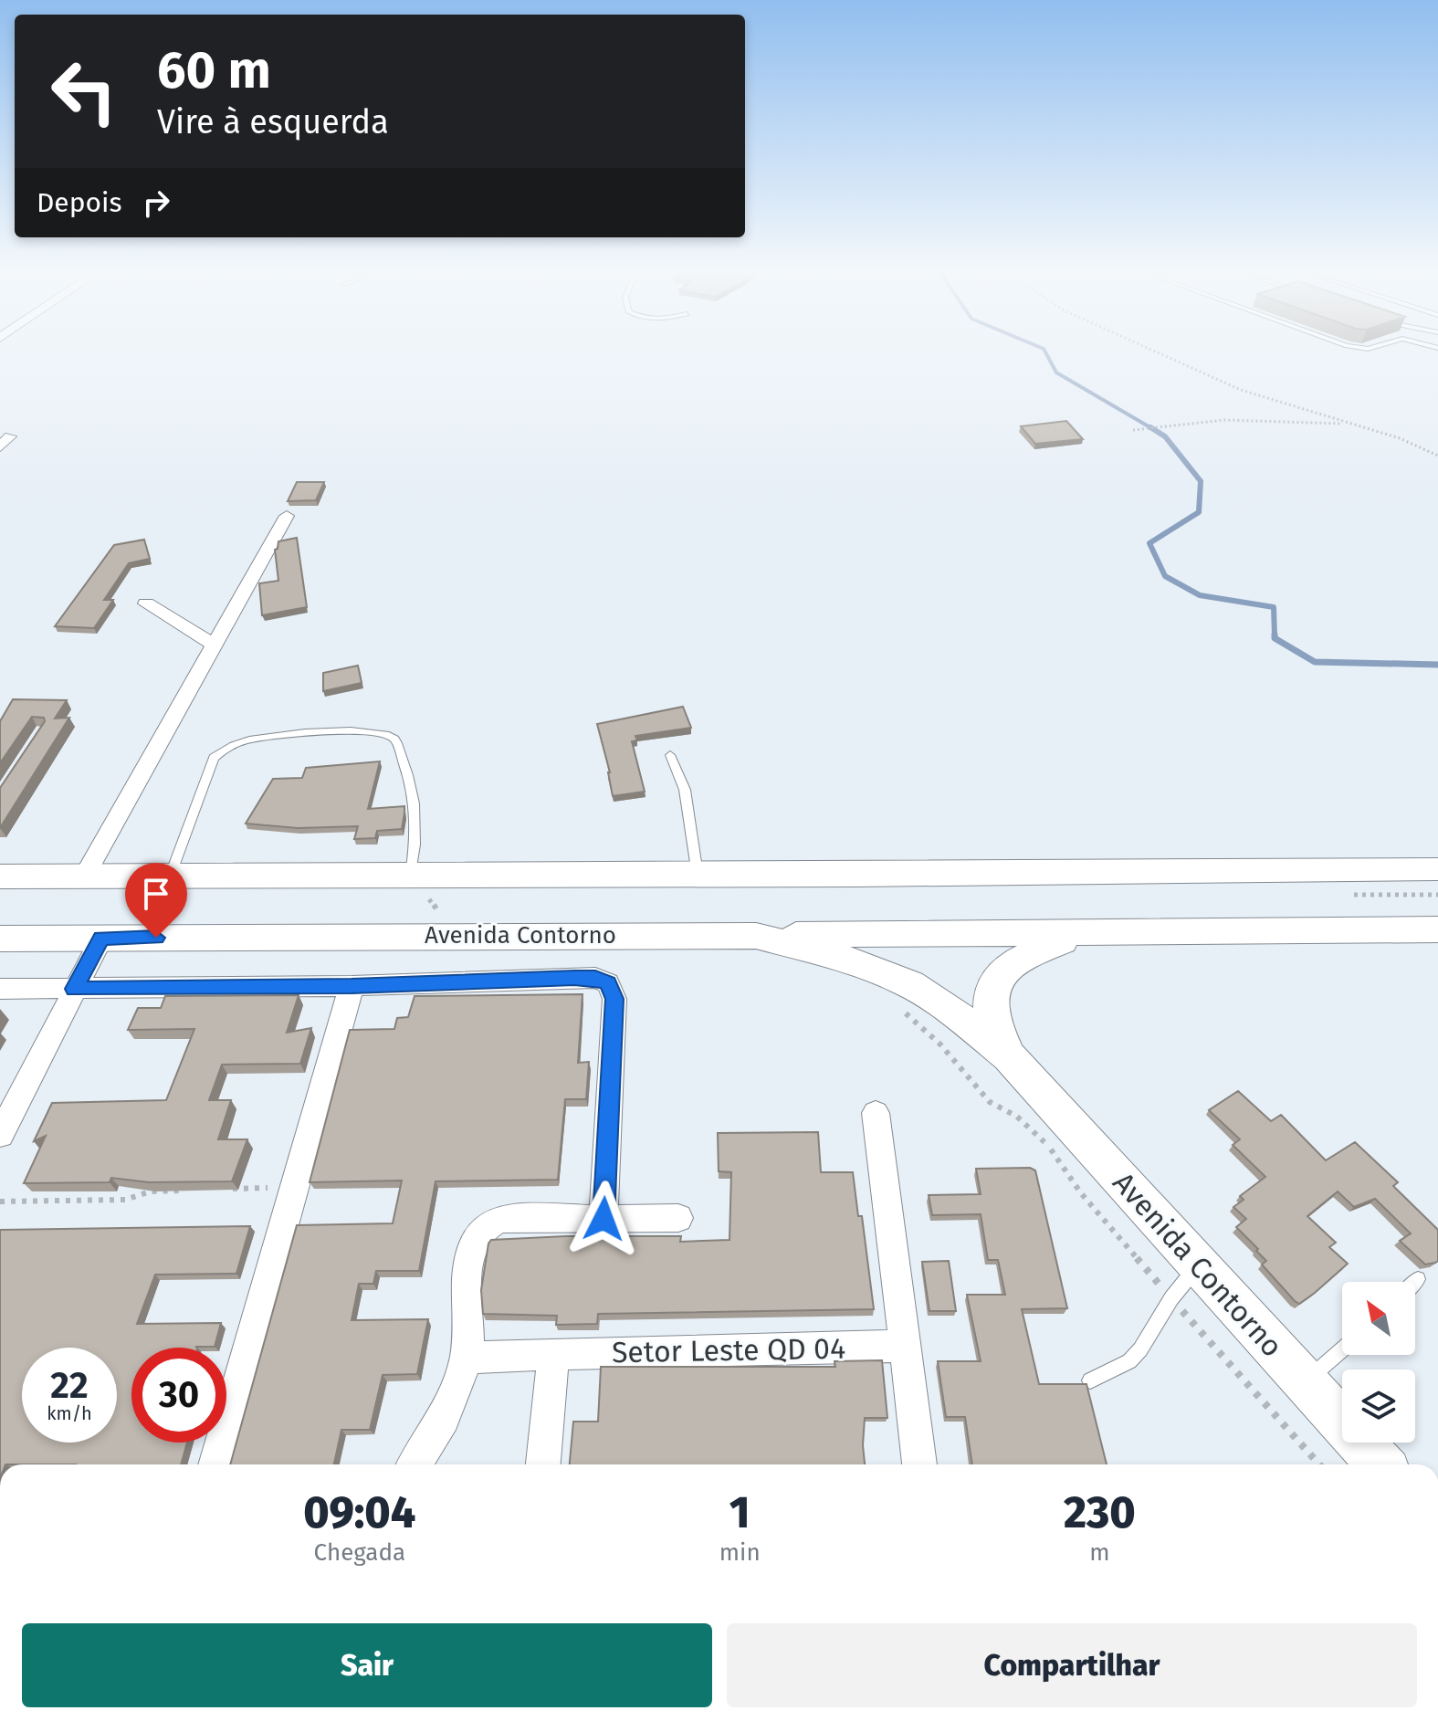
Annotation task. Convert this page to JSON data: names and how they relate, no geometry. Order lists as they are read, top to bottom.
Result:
{
  "streets": {
    "main road": ["Avenida Contorno"],
    "street": ["Setor Leste QD 04"]
  },
  "north": "top left",
  "page": {
    "turn": ["60 m", "Vire à esquerda"],
    "then": "Depois",
    "speed": "22 km/h",
    "limit": "30",
    "eta": [
      "09:04",
      "Chegada",
      "1",
      "min",
      "230",
      "m"
    ],
    "buttons": ["Sair", "Compartilhar"]
  }
}
